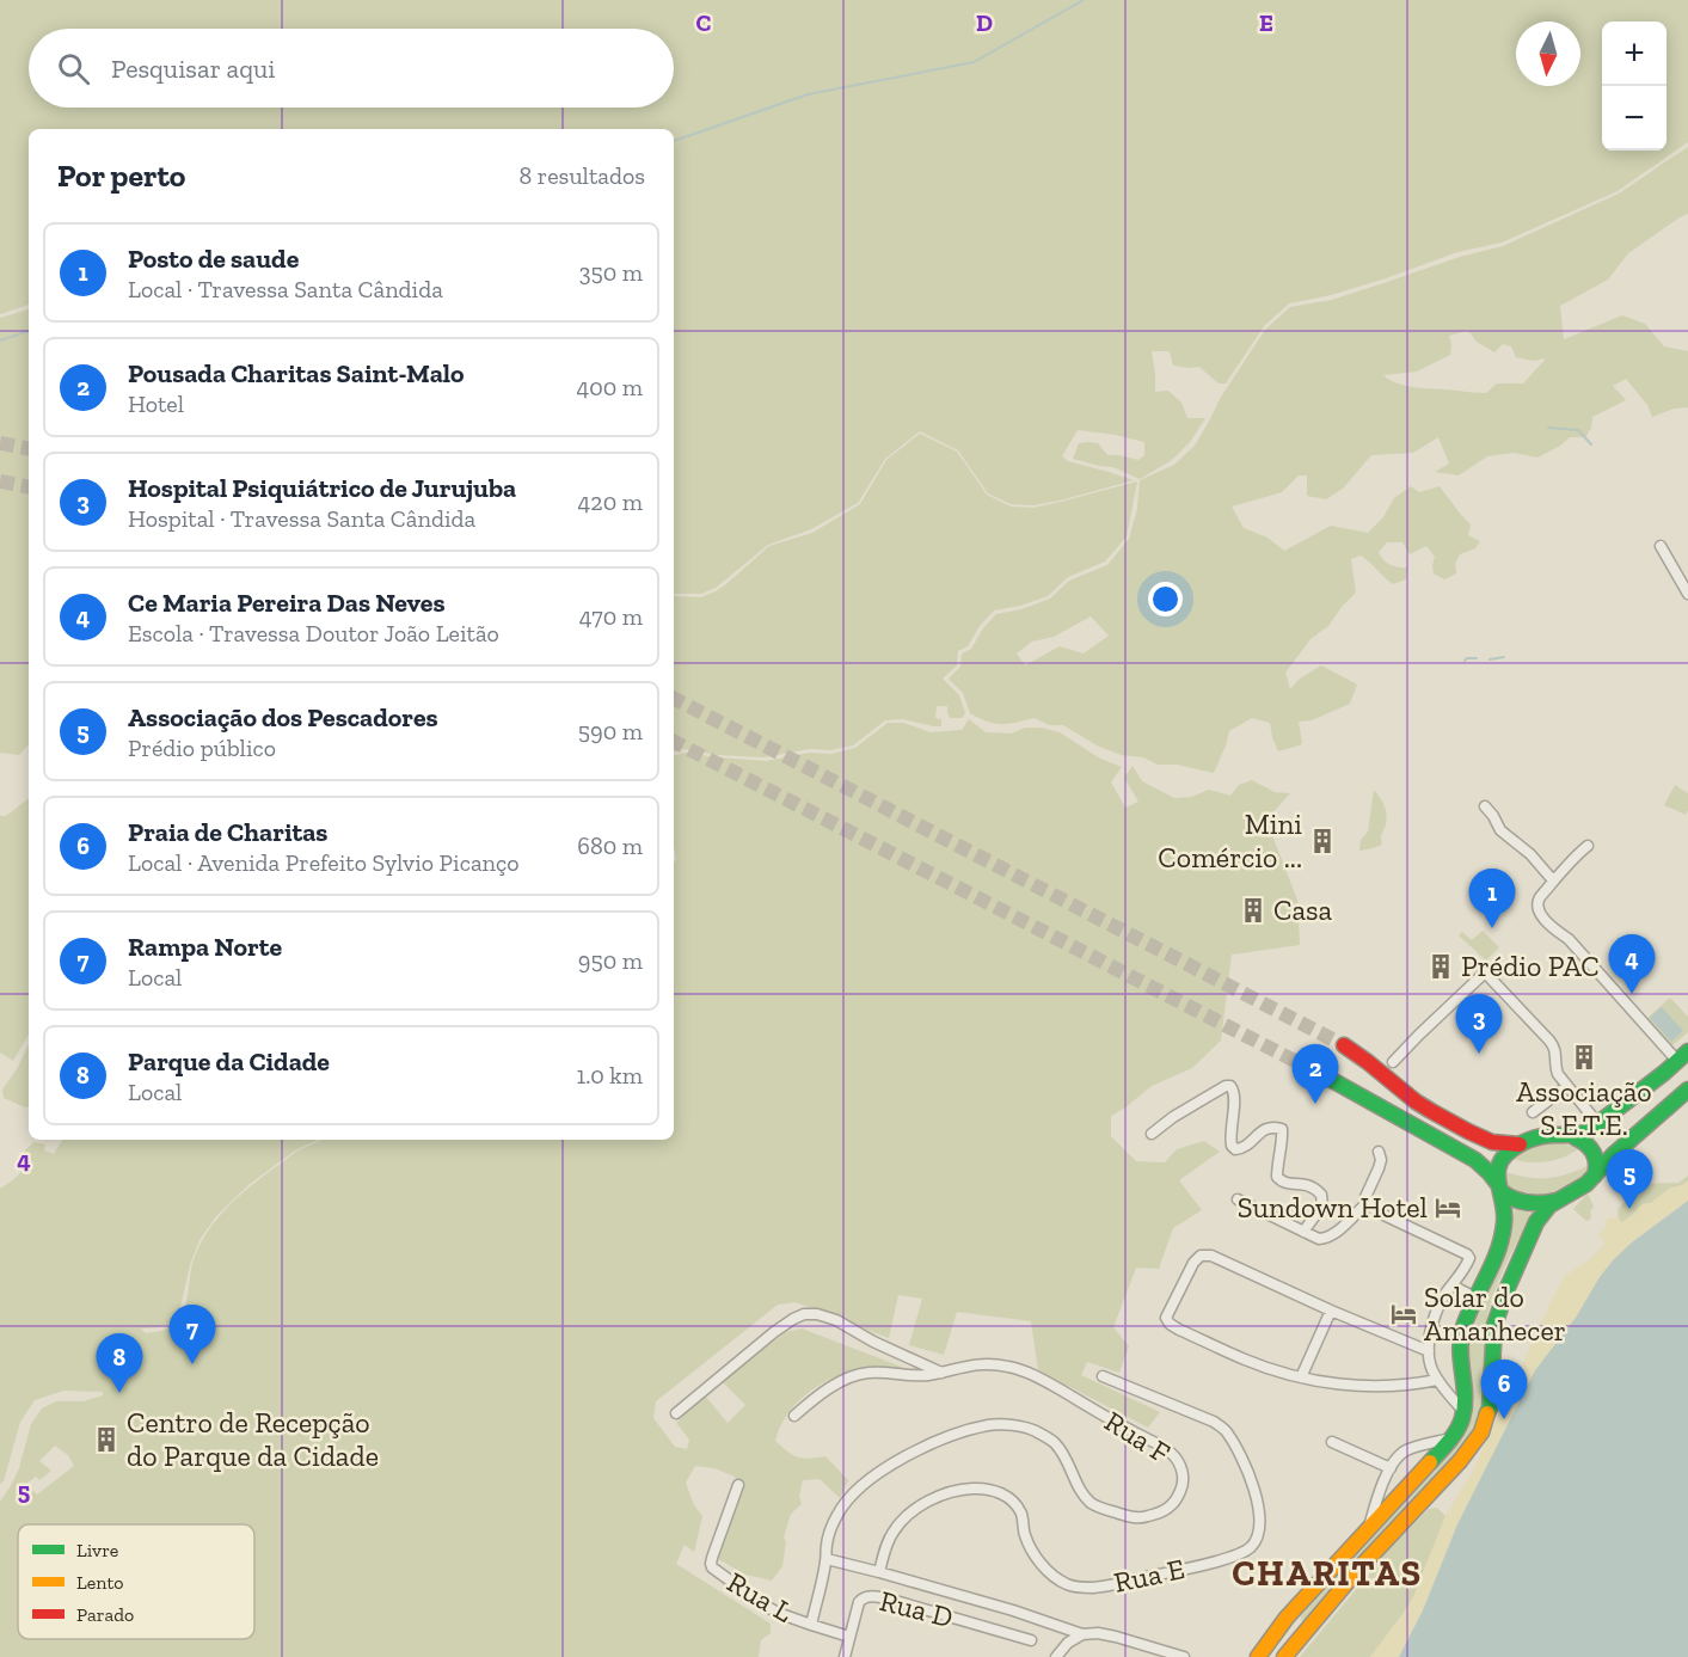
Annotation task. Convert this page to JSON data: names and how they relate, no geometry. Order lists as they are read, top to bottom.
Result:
{
  "streets": {
    "street": [
      "Rua F",
      "Rua E",
      "Rua L",
      "Rua D"
    ]
  },
  "crossings": [
    ["Rua F", "Rua L"]
  ],
  "districts": ["CHARITAS"],
  "places": {
    "building": [
      "Mini Comércio ...",
      "Casa",
      "Prédio PAC",
      "Associação S.E.T.E.",
      "Centro de Recepção do Parque da Cidade"
    ],
    "hotel": ["Sundown Hotel", "Solar do Amanhecer"]
  },
  "legend": ["Livre", "Lento", "Parado"],
  "north": "bottom",
  "page": {
    "map_buttons": ["+", "−"],
    "search": "Pesquisar aqui",
    "heading": ["Por perto", "8 resultados"],
    "list": [
      {
        "mark": "1",
        "name": "Posto de saude",
        "note": "Local · Travessa Santa Cândida",
        "value": "350 m"
      },
      {
        "mark": "2",
        "name": "Pousada Charitas Saint-Malo",
        "note": "Hotel",
        "value": "400 m"
      },
      {
        "mark": "3",
        "name": "Hospital Psiquiátrico de Jurujuba",
        "note": "Hospital · Travessa Santa Cândida",
        "value": "420 m"
      },
      {
        "mark": "4",
        "name": "Ce Maria Pereira Das Neves",
        "note": "Escola · Travessa Doutor João Leitão",
        "value": "470 m"
      },
      {
        "mark": "5",
        "name": "Associação dos Pescadores",
        "note": "Prédio público",
        "value": "590 m"
      },
      {
        "mark": "6",
        "name": "Praia de Charitas",
        "note": "Local · Avenida Prefeito Sylvio Picanço",
        "value": "680 m"
      },
      {
        "mark": "7",
        "name": "Rampa Norte",
        "note": "Local",
        "value": "950 m"
      },
      {
        "mark": "8",
        "name": "Parque da Cidade",
        "note": "Local",
        "value": "1.0 km"
      }
    ],
    "pins": [
      "1",
      "4",
      "3",
      "2",
      "5",
      "7",
      "8",
      "6"
    ]
  },
  "grid": {
    "columns": ["C", "D", "E"],
    "rows": ["4", "5"]
  }
}
